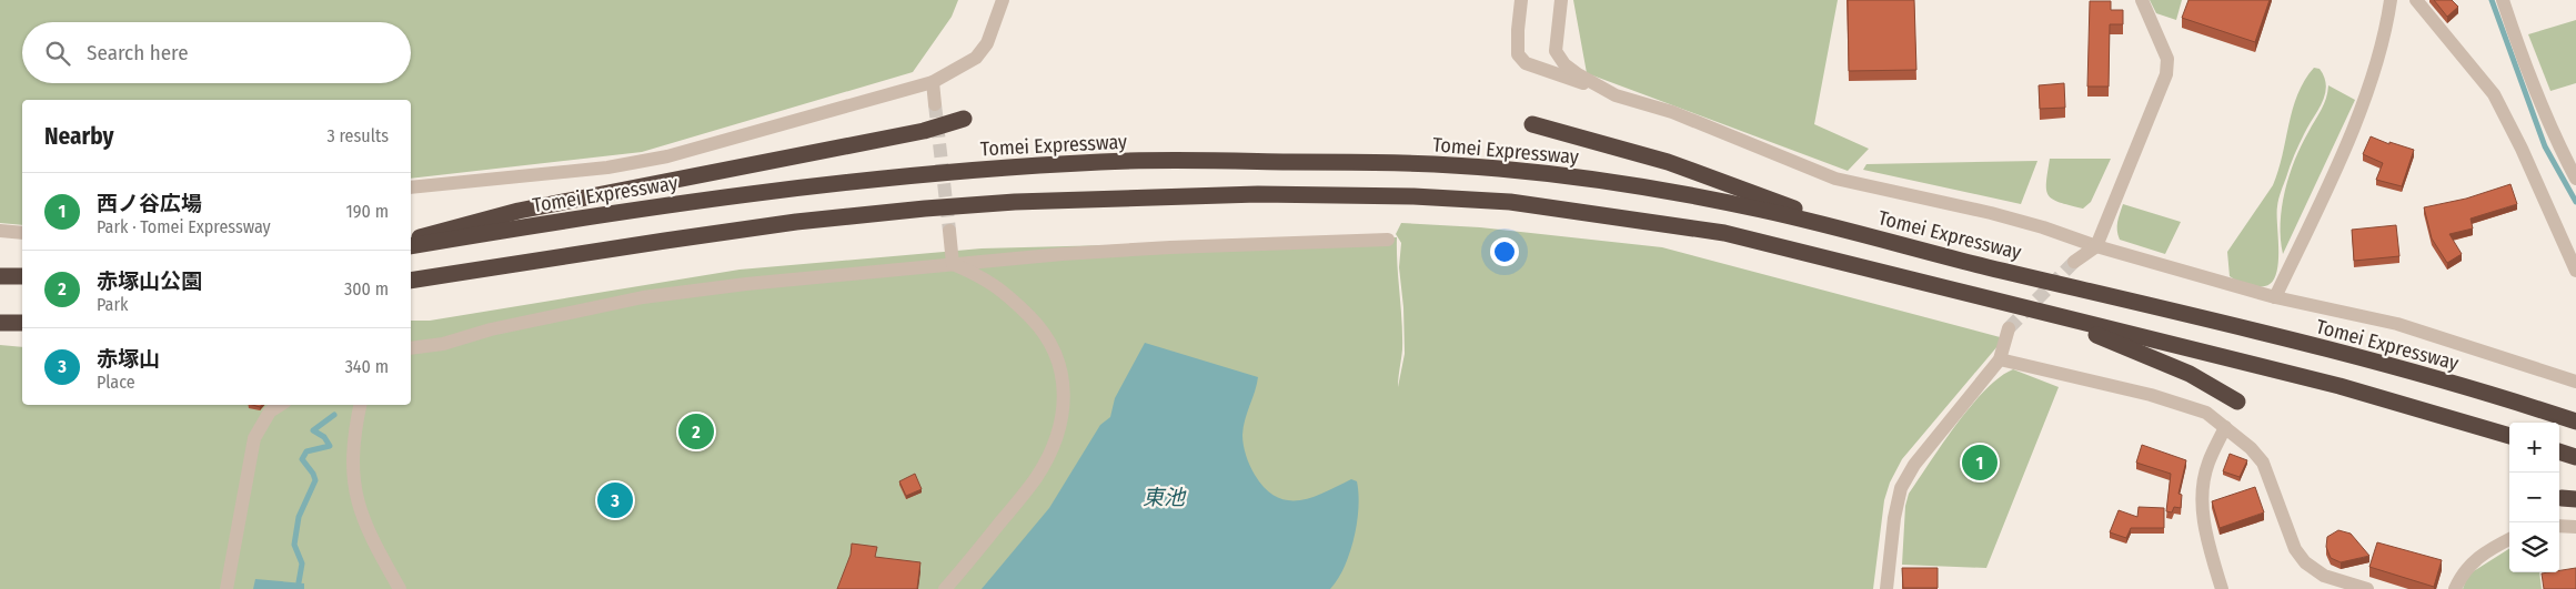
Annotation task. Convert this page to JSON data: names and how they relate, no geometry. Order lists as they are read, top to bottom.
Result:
{
  "streets": {
    "highway": ["Tomei Expressway"]
  },
  "water": ["東池"],
  "page": {
    "search": "Search here",
    "heading": ["Nearby", "3 results"],
    "list": [
      {
        "mark": "1",
        "name": "西ノ谷広場",
        "note": "Park · Tomei Expressway",
        "value": "190 m"
      },
      {
        "mark": "2",
        "name": "赤塚山公園",
        "note": "Park",
        "value": "300 m"
      },
      {
        "mark": "3",
        "name": "赤塚山",
        "note": "Place",
        "value": "340 m"
      }
    ],
    "pins": ["2", "1", "3"],
    "map_buttons": ["+", "−"]
  }
}
